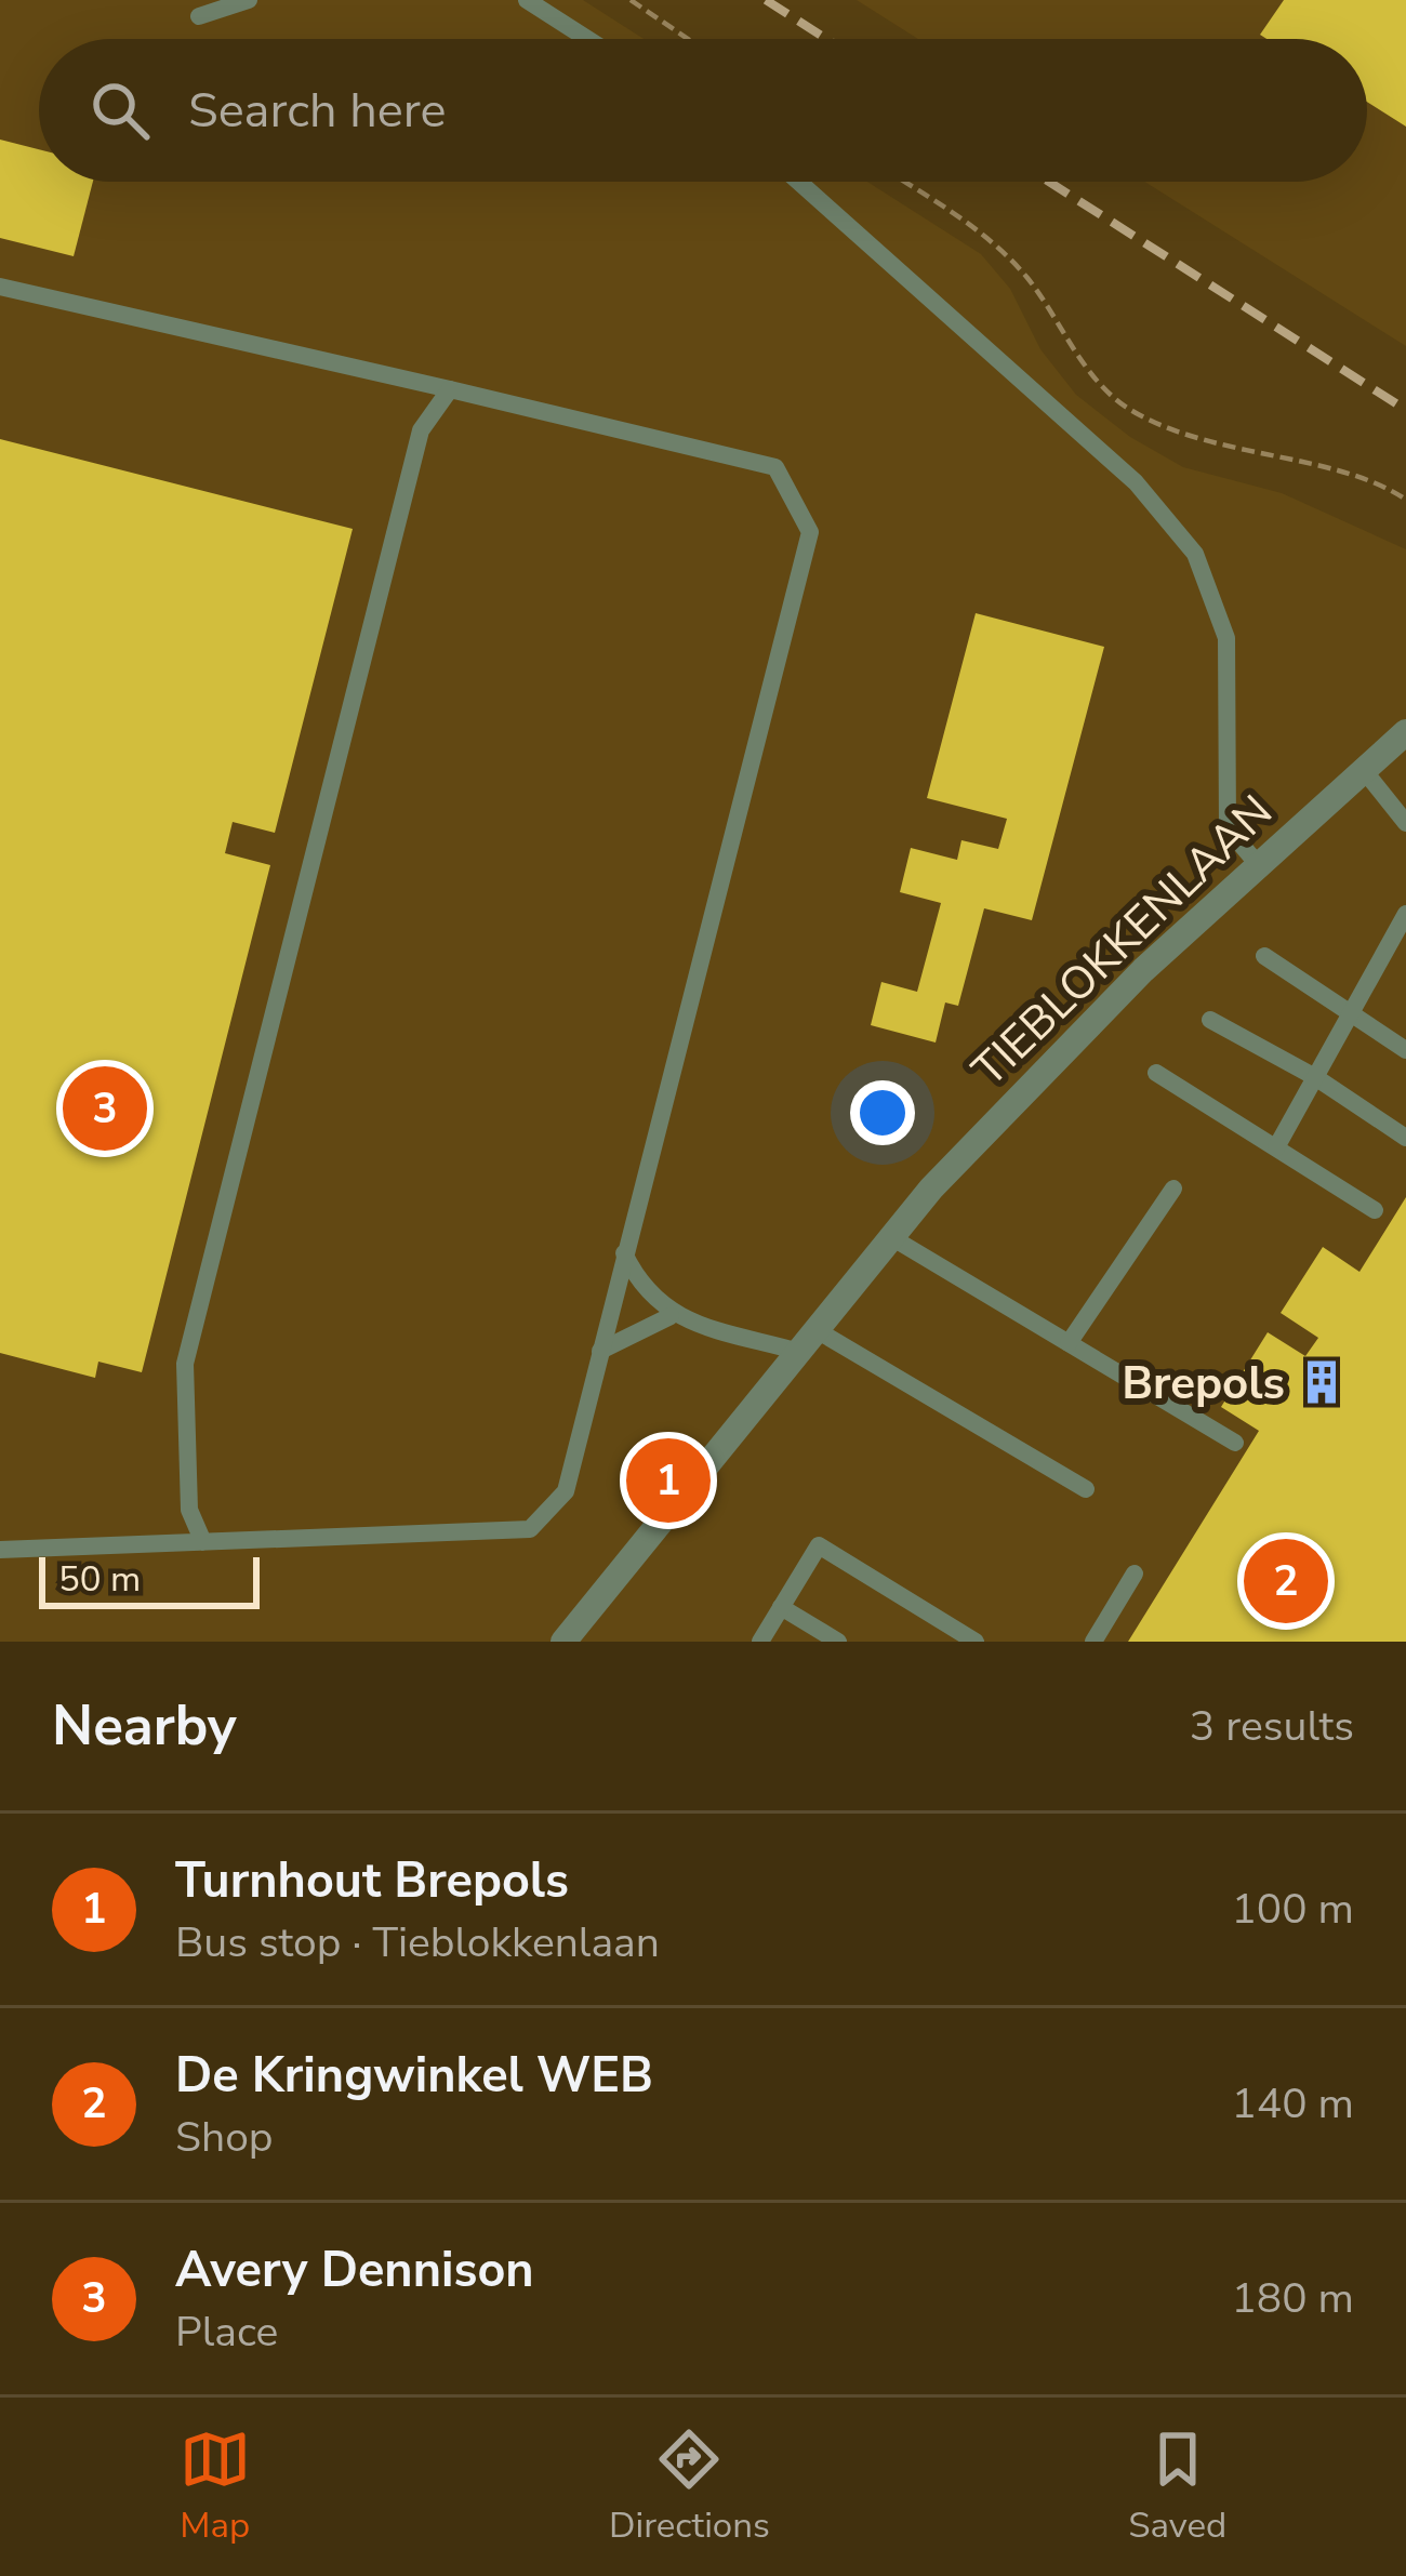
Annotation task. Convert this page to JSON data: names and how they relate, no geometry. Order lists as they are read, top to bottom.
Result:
{
  "streets": {
    "street": ["TIEBLOKKENLAAN"]
  },
  "places": {
    "building": ["Brepols"]
  },
  "scale_bar": "50 m",
  "page": {
    "search": "Search here",
    "pins": ["3", "1", "2"],
    "scale": "50 m",
    "heading": ["Nearby", "3 results"],
    "list": [
      {
        "mark": "1",
        "name": "Turnhout Brepols",
        "note": "Bus stop · Tieblokkenlaan",
        "value": "100 m"
      },
      {
        "mark": "2",
        "name": "De Kringwinkel WEB",
        "note": "Shop",
        "value": "140 m"
      },
      {
        "mark": "3",
        "name": "Avery Dennison",
        "note": "Place",
        "value": "180 m"
      }
    ],
    "nav": ["Map", "Directions", "Saved"]
  }
}
